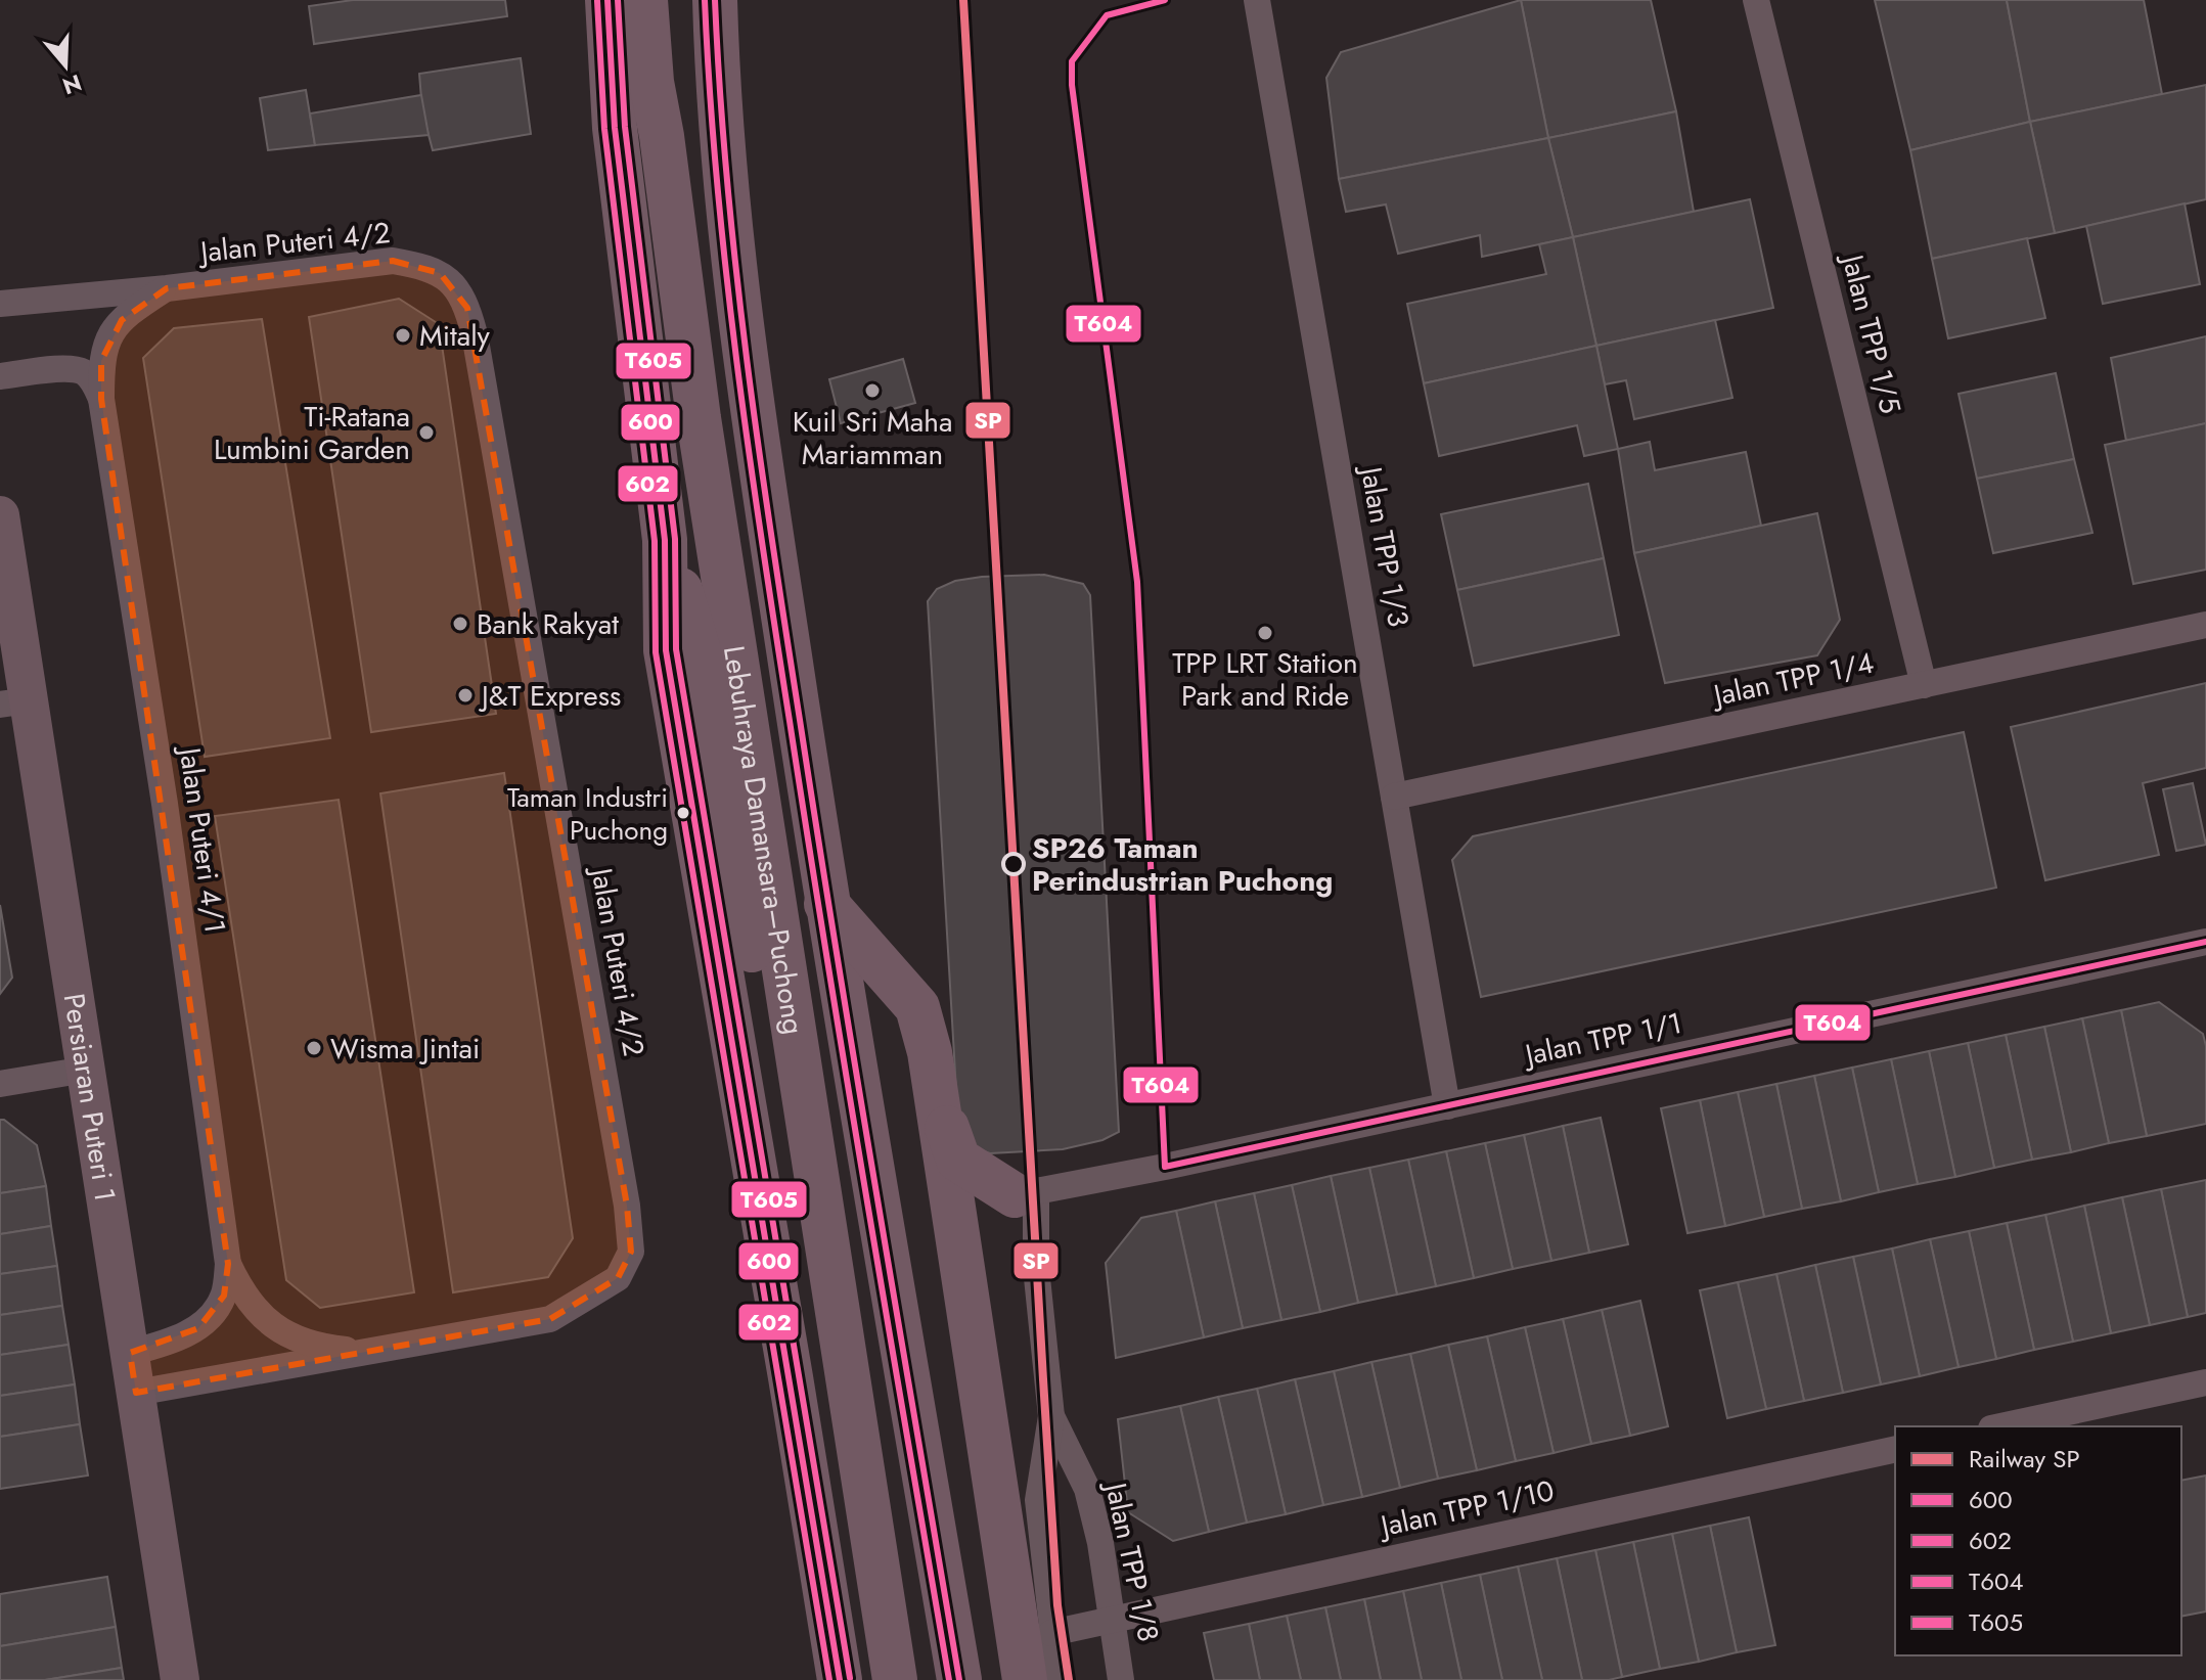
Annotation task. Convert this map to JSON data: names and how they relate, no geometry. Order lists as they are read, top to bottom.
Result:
{
  "streets": {
    "highway": ["Lebuhraya Damansara–Puchong"],
    "street": [
      "Jalan Puteri 4/2",
      "Jalan TPP 1/5",
      "Jalan TPP 1/3",
      "Jalan TPP 1/4",
      "Jalan Puteri 4/1",
      "Jalan TPP 1/1",
      "Persiaran Puteri 1",
      "Jalan TPP 1/10",
      "Jalan TPP 1/8"
    ]
  },
  "crossings": [
    ["Jalan Puteri 4/2", "Jalan Puteri 4/1"],
    ["Jalan Puteri 4/2", "Persiaran Puteri 1"],
    ["Jalan TPP 1/5", "Jalan TPP 1/4"],
    ["Jalan TPP 1/3", "Jalan TPP 1/4"],
    ["Jalan TPP 1/3", "Jalan TPP 1/1"],
    ["Jalan Puteri 4/1", "Persiaran Puteri 1"],
    ["Jalan TPP 1/1", "Jalan TPP 1/8"],
    ["Jalan TPP 1/10", "Jalan TPP 1/8"]
  ],
  "places": [
    "Mitaly",
    "Kuil Sri Maha Mariamman",
    "Ti-Ratana Lumbini Garden",
    "Bank Rakyat",
    "TPP LRT Station Park and Ride",
    "J&T Express",
    "Taman Industri Puchong",
    "SP26 Taman Perindustrian Puchong",
    "Wisma Jintai"
  ],
  "lines": [
    "rail line SP",
    "transit line 600",
    "transit line 602",
    "transit line T604",
    "transit line T605"
  ],
  "legend": [
    "Railway SP",
    "600",
    "602",
    "T604",
    "T605"
  ],
  "north": "bottom"
}
